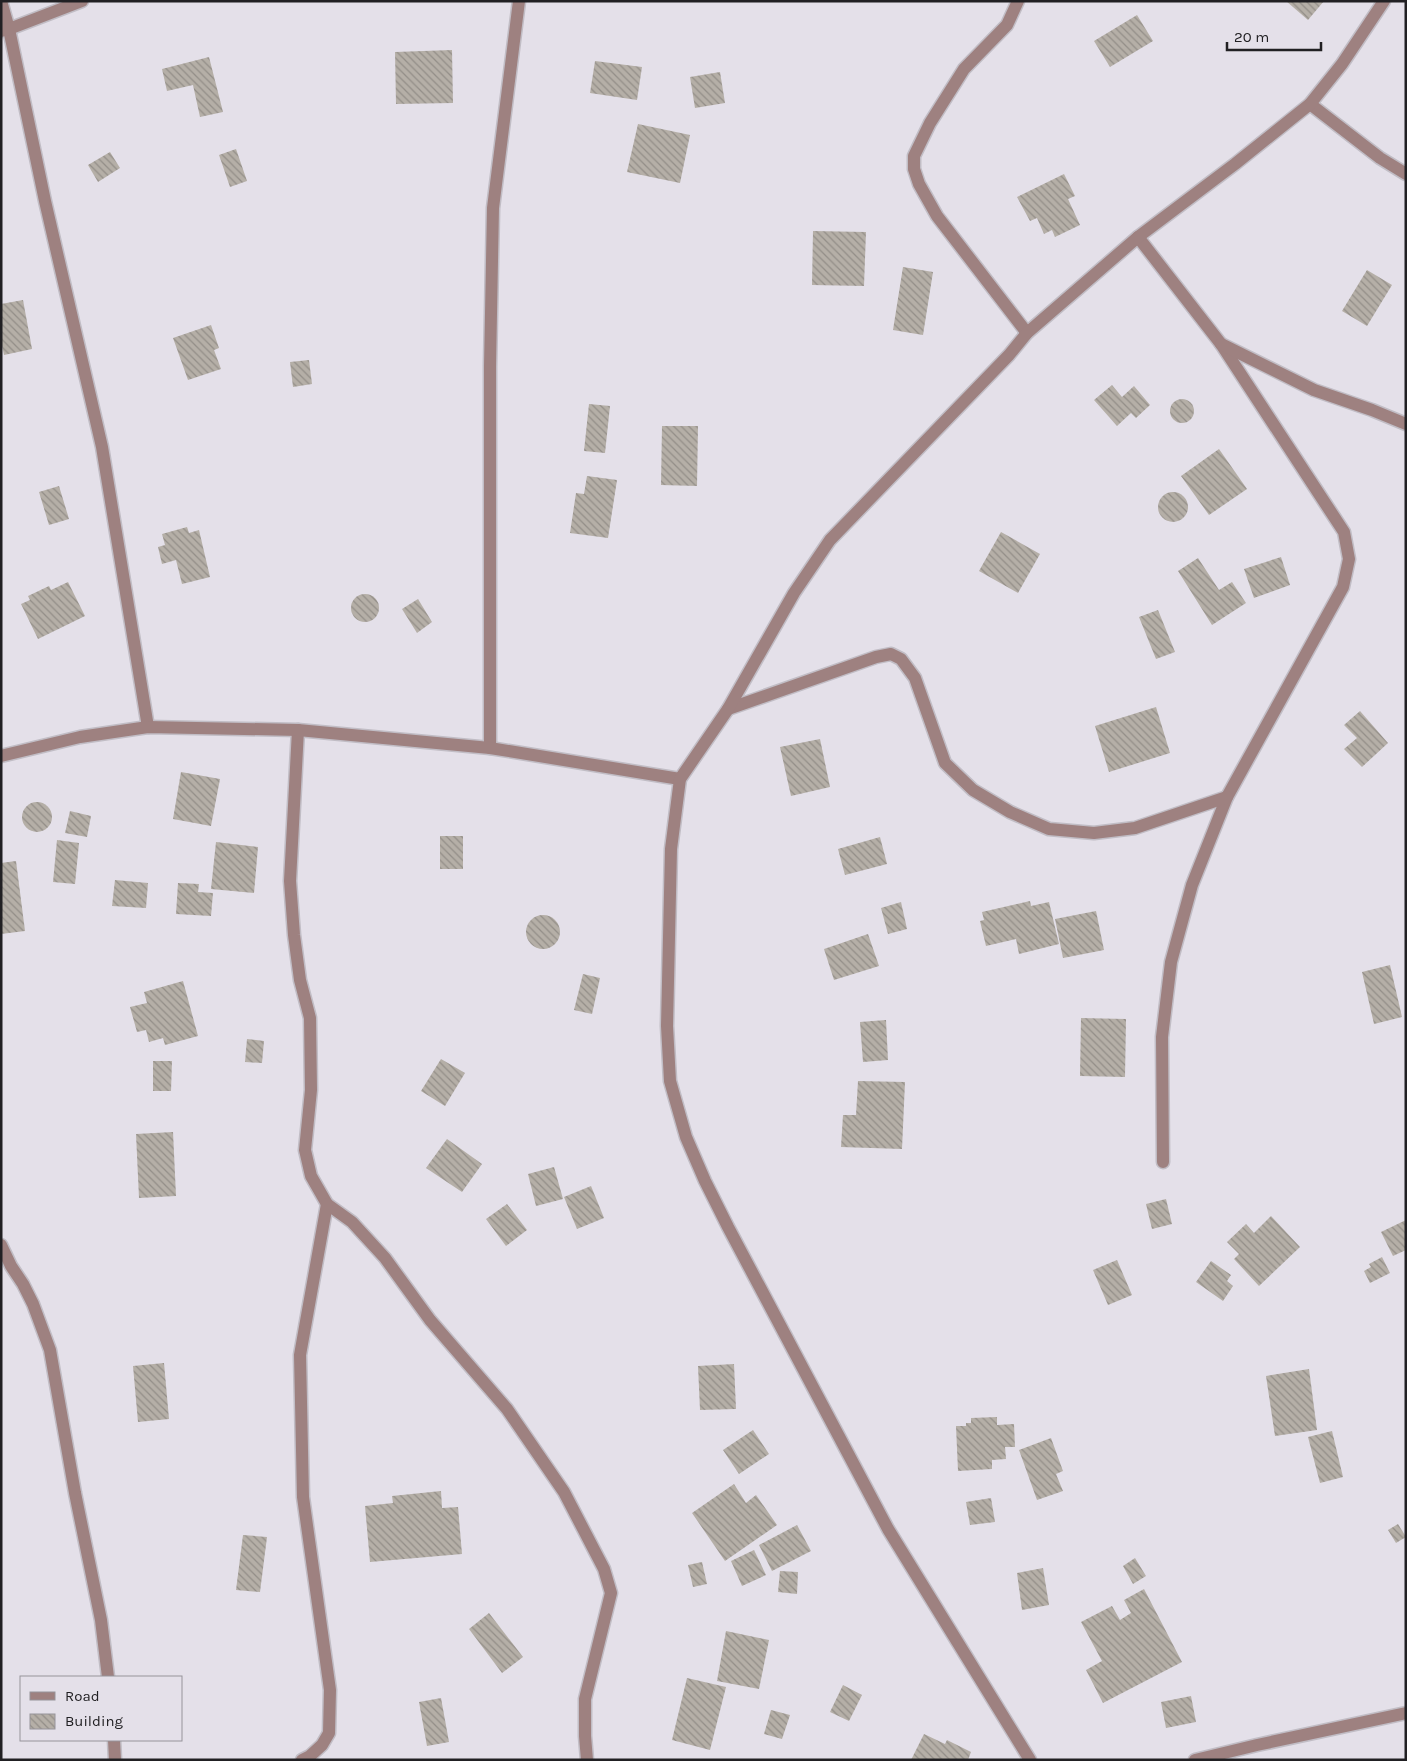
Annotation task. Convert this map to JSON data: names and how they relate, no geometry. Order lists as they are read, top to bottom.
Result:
{
  "legend": ["Road", "Building"],
  "scale_bar": "20 m"
}
